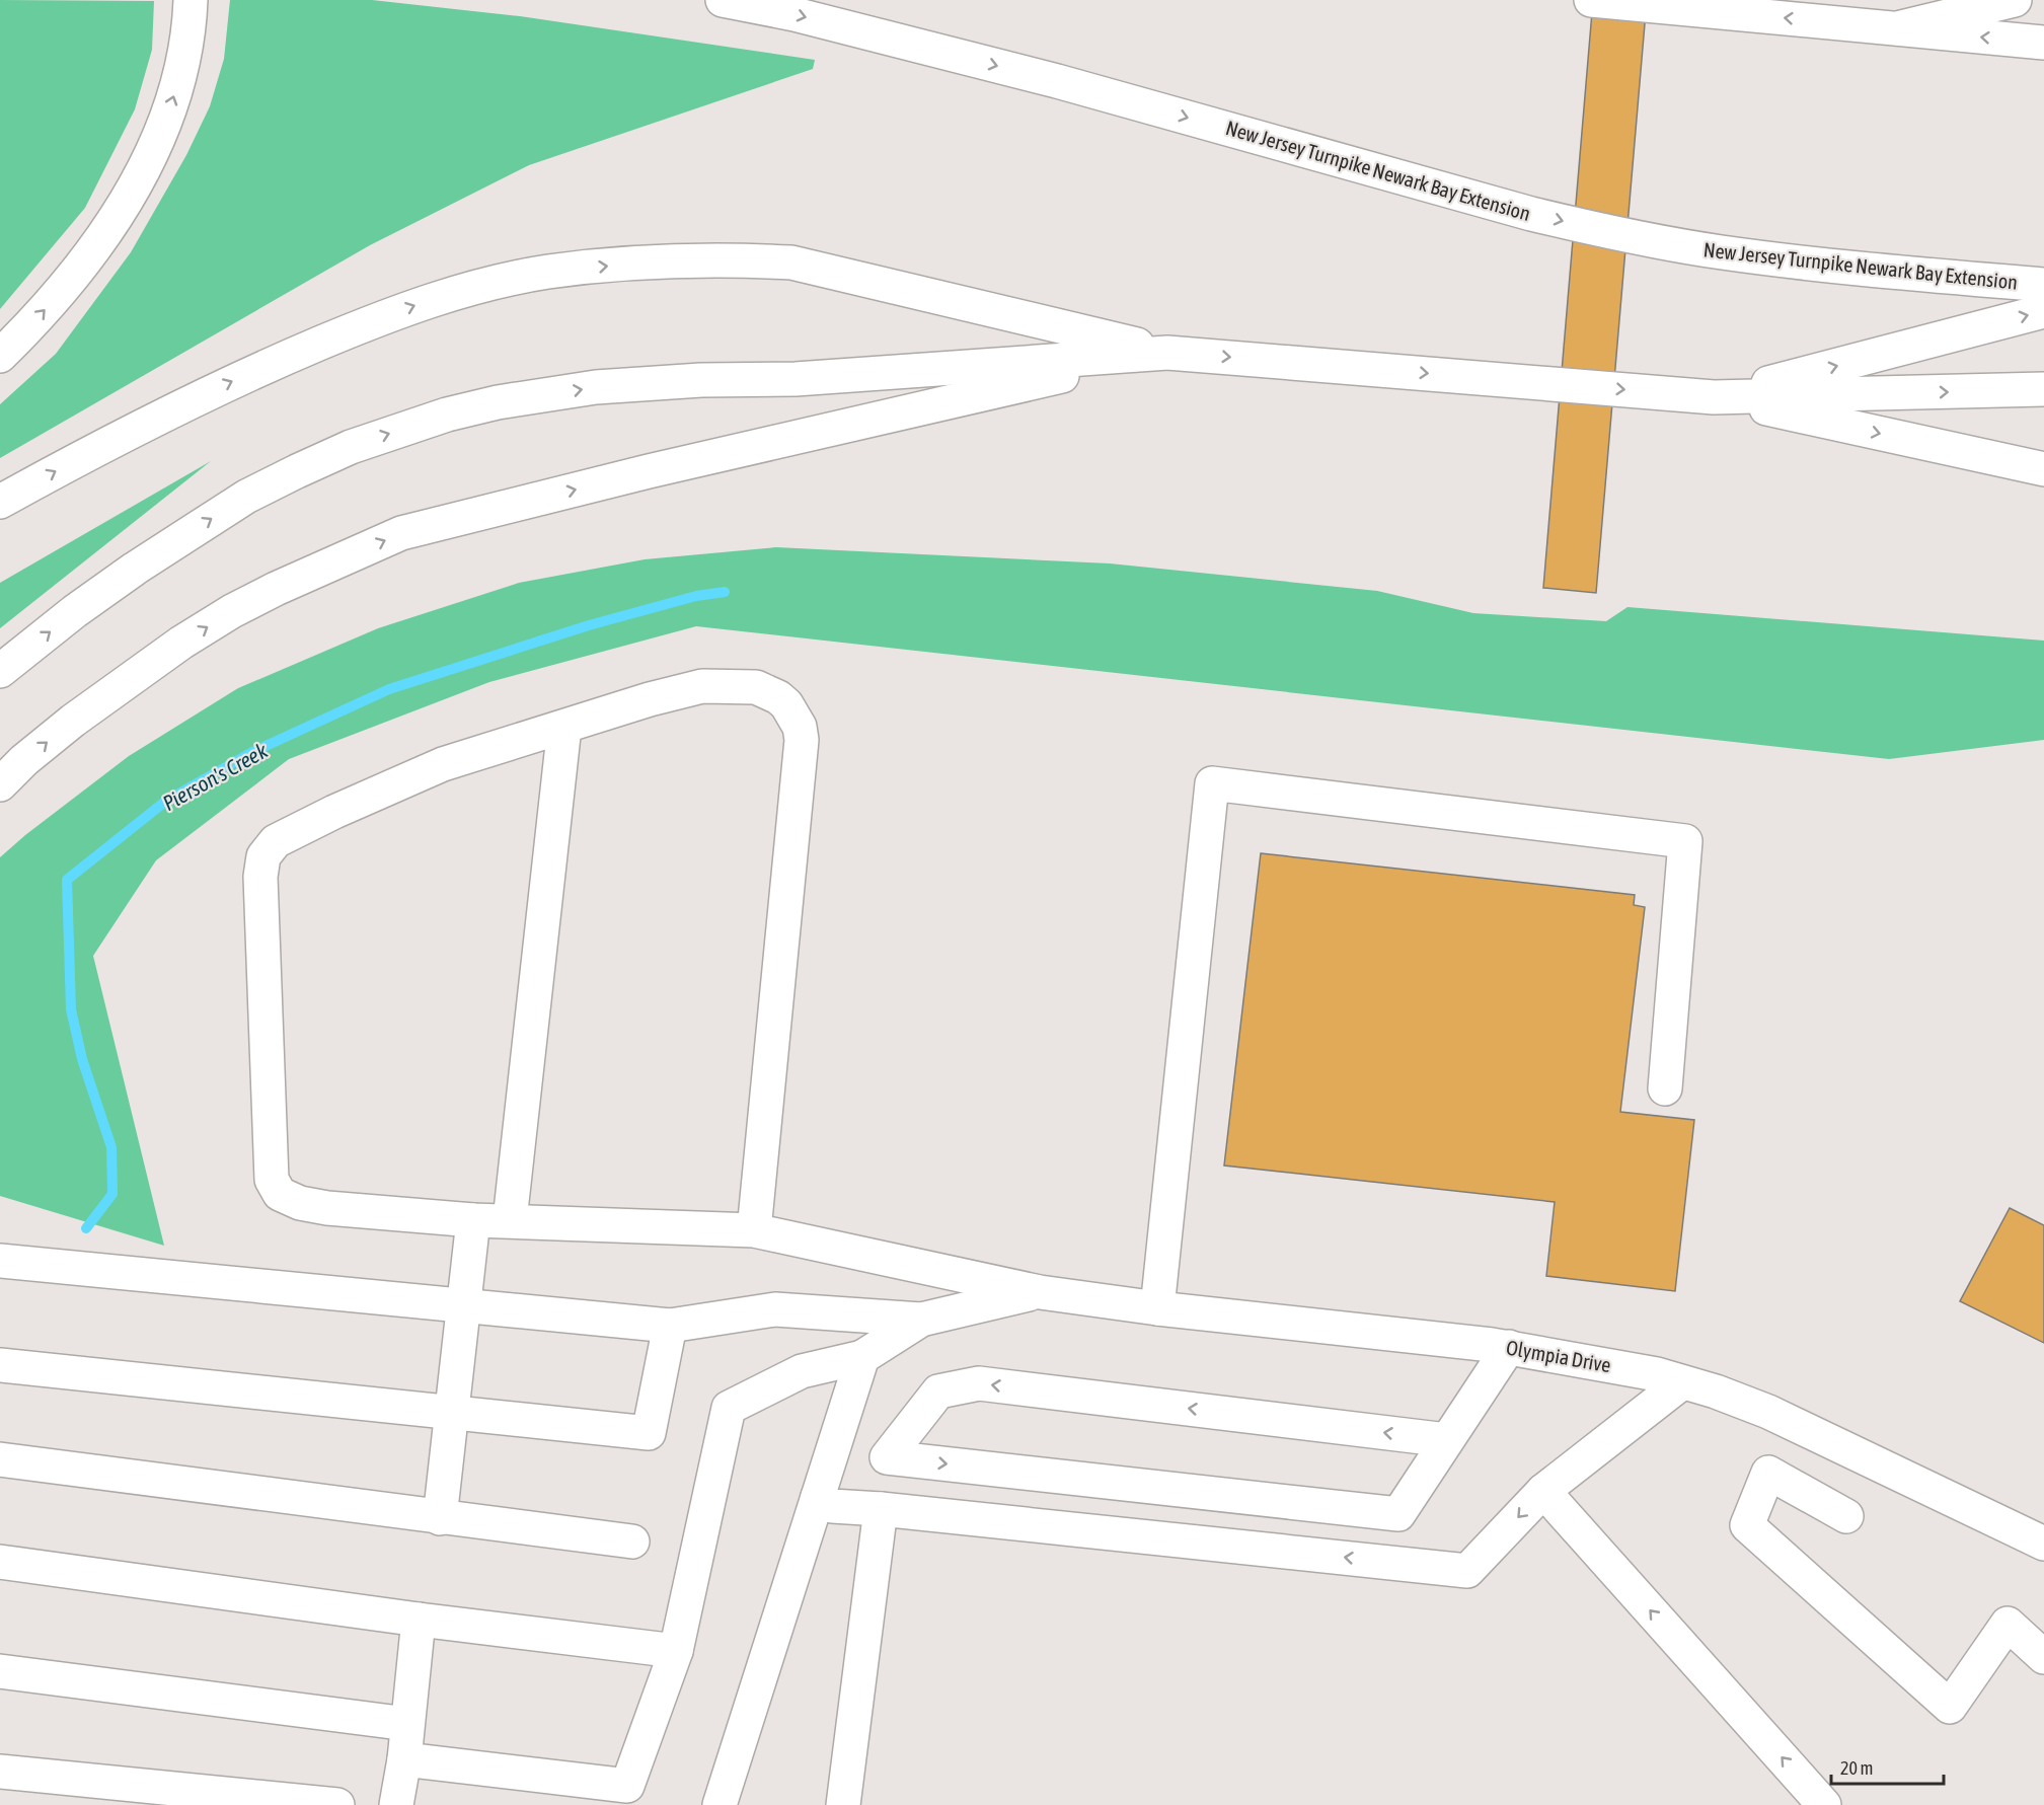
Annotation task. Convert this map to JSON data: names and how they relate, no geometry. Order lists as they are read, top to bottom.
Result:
{
  "streets": {
    "main road": ["New Jersey Turnpike Newark Bay Extension", "Olympia Drive"]
  },
  "water": ["Pierson's Creek"],
  "scale_bar": "20 m"
}
